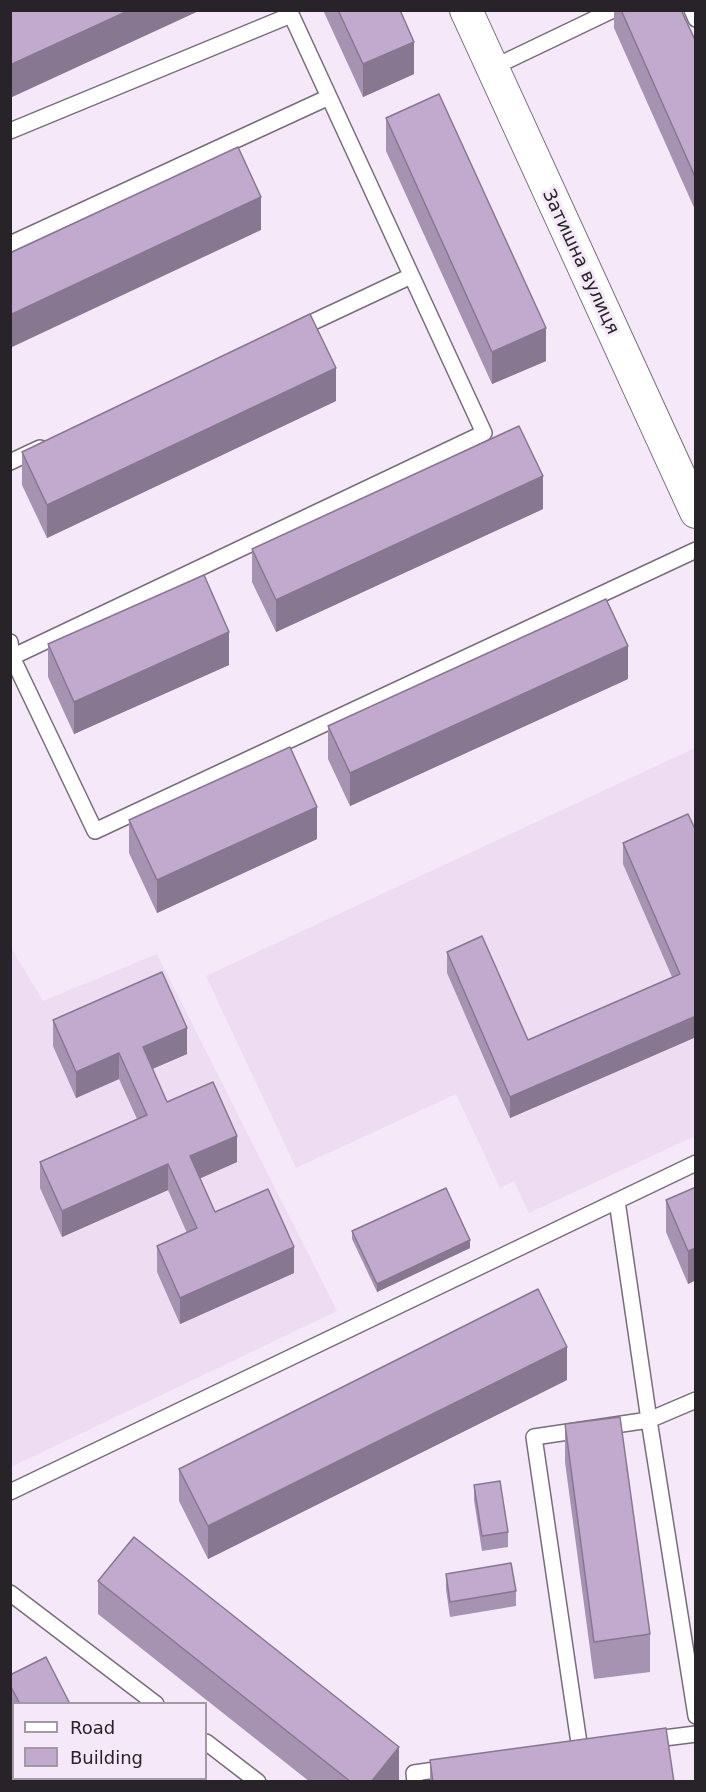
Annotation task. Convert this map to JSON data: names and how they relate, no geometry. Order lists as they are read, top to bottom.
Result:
{
  "streets": {
    "street": ["Затишна вулиця"]
  },
  "legend": ["Road", "Building"]
}
